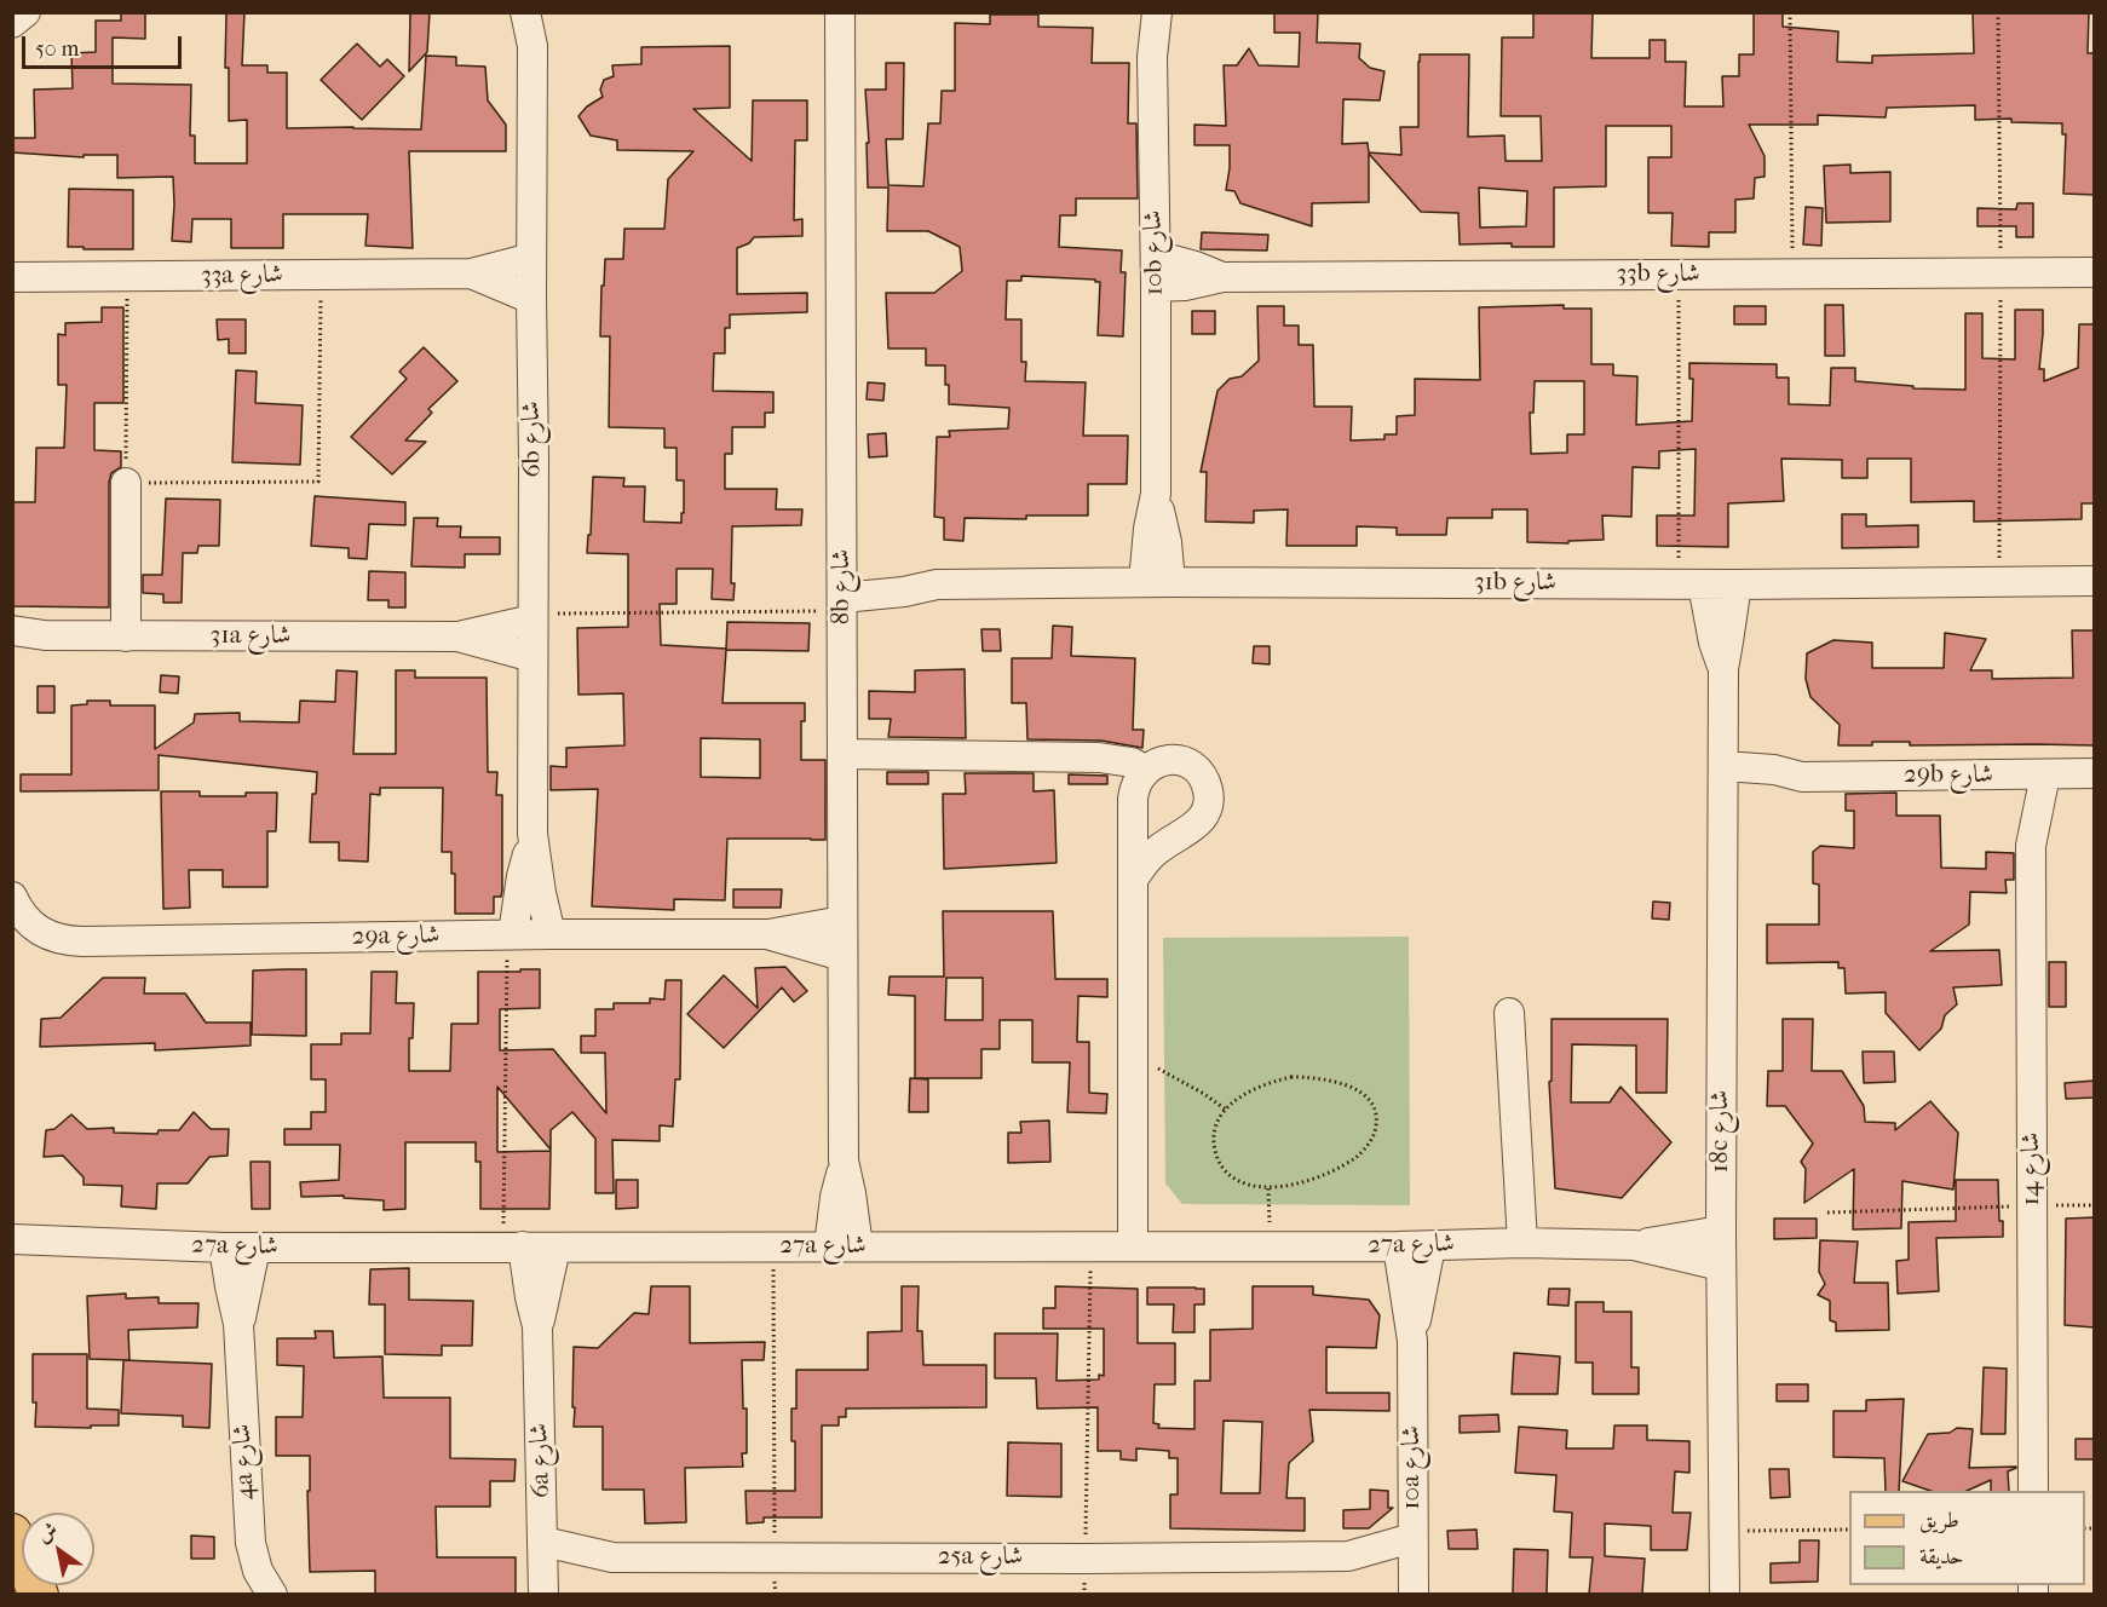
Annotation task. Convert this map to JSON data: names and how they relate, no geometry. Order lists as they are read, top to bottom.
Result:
{
  "streets": {
    "street": [
      "10b شارع",
      "33b شارع",
      "33a شارع",
      "6b شارع",
      "31b شارع",
      "8b شارع",
      "31a شارع",
      "29b شارع",
      "29a شارع",
      "18c شارع",
      "شارع 14",
      "27a شارع",
      "6a شارع",
      "4a شارع",
      "10a شارع",
      "25a شارع"
    ]
  },
  "crossings": [
    ["10b شارع", "33b شارع"],
    ["10b شارع", "31b شارع"],
    ["33a شارع", "6b شارع"],
    ["6b شارع", "31a شارع"],
    ["6b شارع", "29a شارع"],
    ["31b شارع", "8b شارع"],
    ["31b شارع", "18c شارع"],
    ["8b شارع", "29a شارع"],
    ["8b شارع", "27a شارع"],
    ["29b شارع", "18c شارع"],
    ["29b شارع", "شارع 14"],
    ["18c شارع", "27a شارع"],
    ["27a شارع", "6a شارع"],
    ["27a شارع", "4a شارع"],
    ["27a شارع", "10a شارع"],
    ["6a شارع", "25a شارع"],
    ["10a شارع", "25a شارع"]
  ],
  "legend": ["طريق", "حديقة"],
  "scale_bar": "50 m",
  "north": "top left"
}
